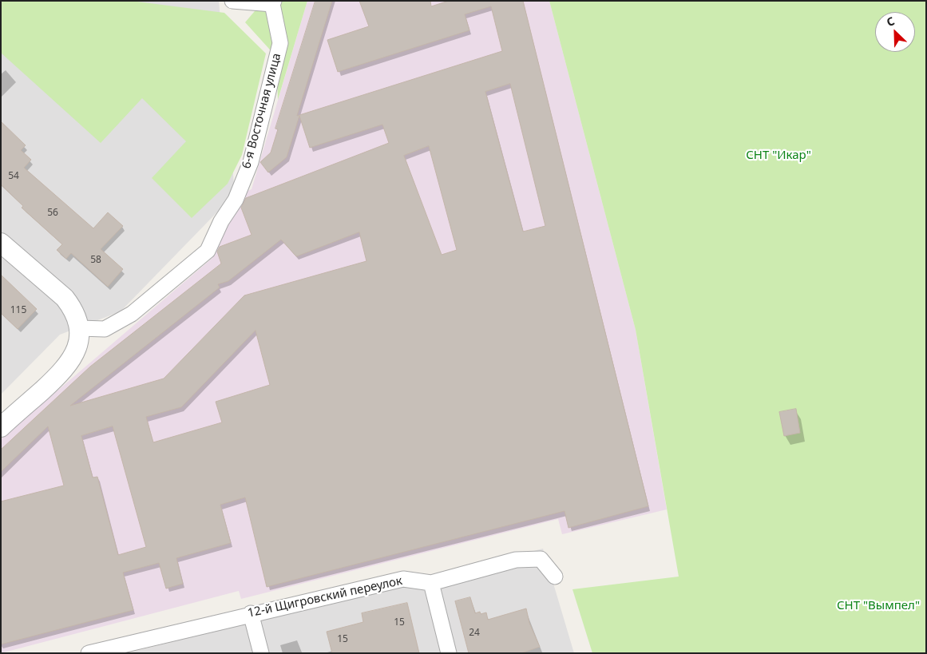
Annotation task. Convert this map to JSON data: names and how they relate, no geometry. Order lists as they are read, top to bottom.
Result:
{
  "streets": {
    "street": ["6-я Восточная улица", "12-й Щигровский переулок"]
  },
  "parks": ["СНТ \"Икар\"", "СНТ \"Вымпел\""],
  "house_numbers": [
    "54",
    "56",
    "58",
    "115",
    "15",
    "24",
    "15"
  ],
  "north": "top left"
}
